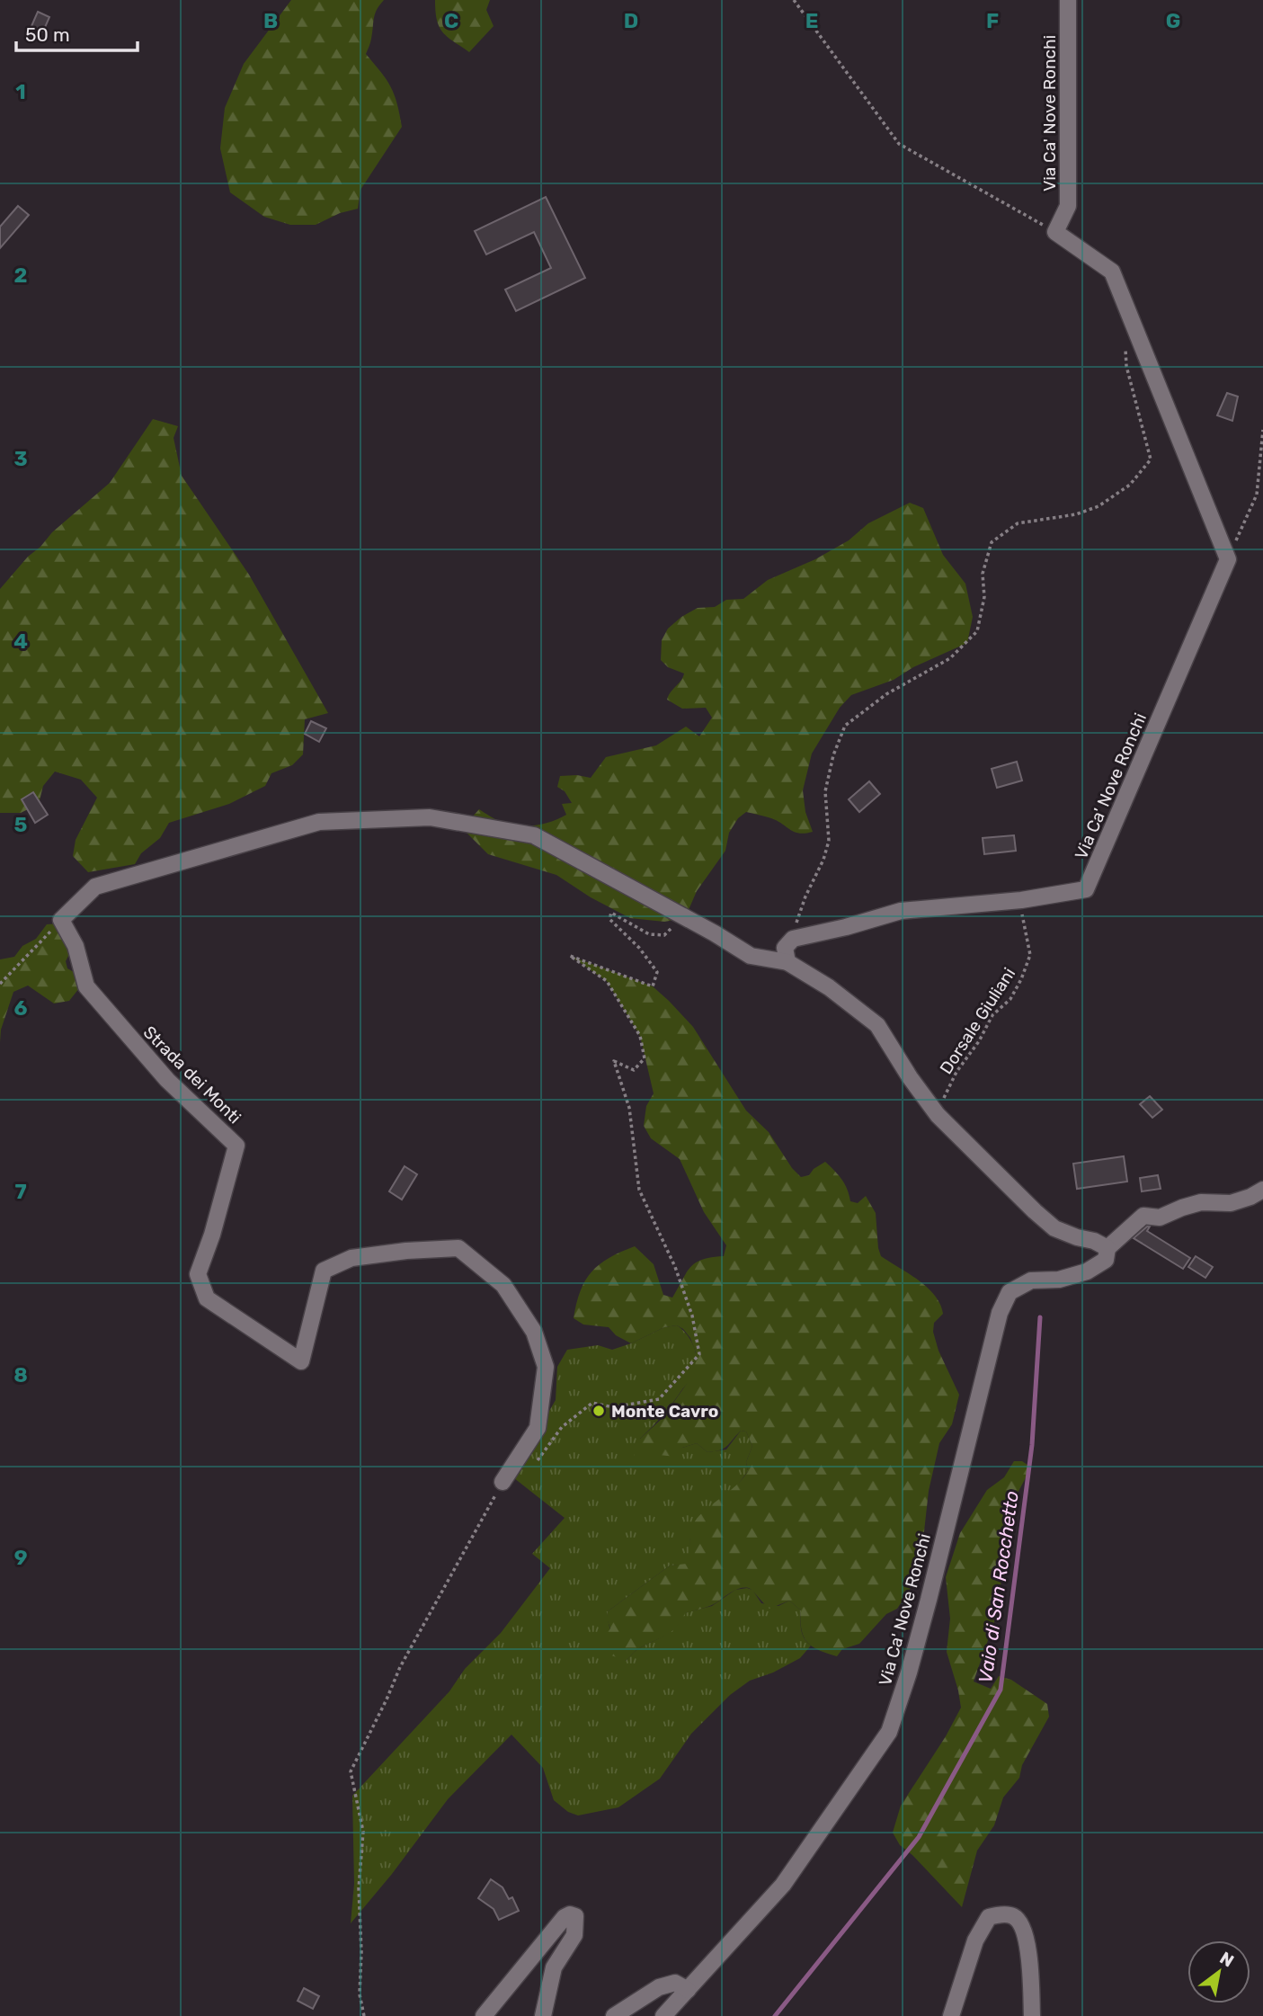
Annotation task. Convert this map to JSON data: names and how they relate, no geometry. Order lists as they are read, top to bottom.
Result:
{
  "streets": {
    "street": ["Via Ca' Nove Ronchi", "Strada dei Monti"],
    "path": ["Dorsale Giuliani"]
  },
  "crossings": [
    ["Via Ca' Nove Ronchi", "Dorsale Giuliani"]
  ],
  "water": ["Vaio di San Rocchetto"],
  "places": ["Monte Cavro"],
  "scale_bar": "50 m",
  "north": "top right",
  "grid": {
    "columns": [
      "B",
      "C",
      "D",
      "E",
      "F",
      "G"
    ],
    "rows": [
      "1",
      "2",
      "3",
      "4",
      "5",
      "6",
      "7",
      "8",
      "9"
    ]
  }
}
